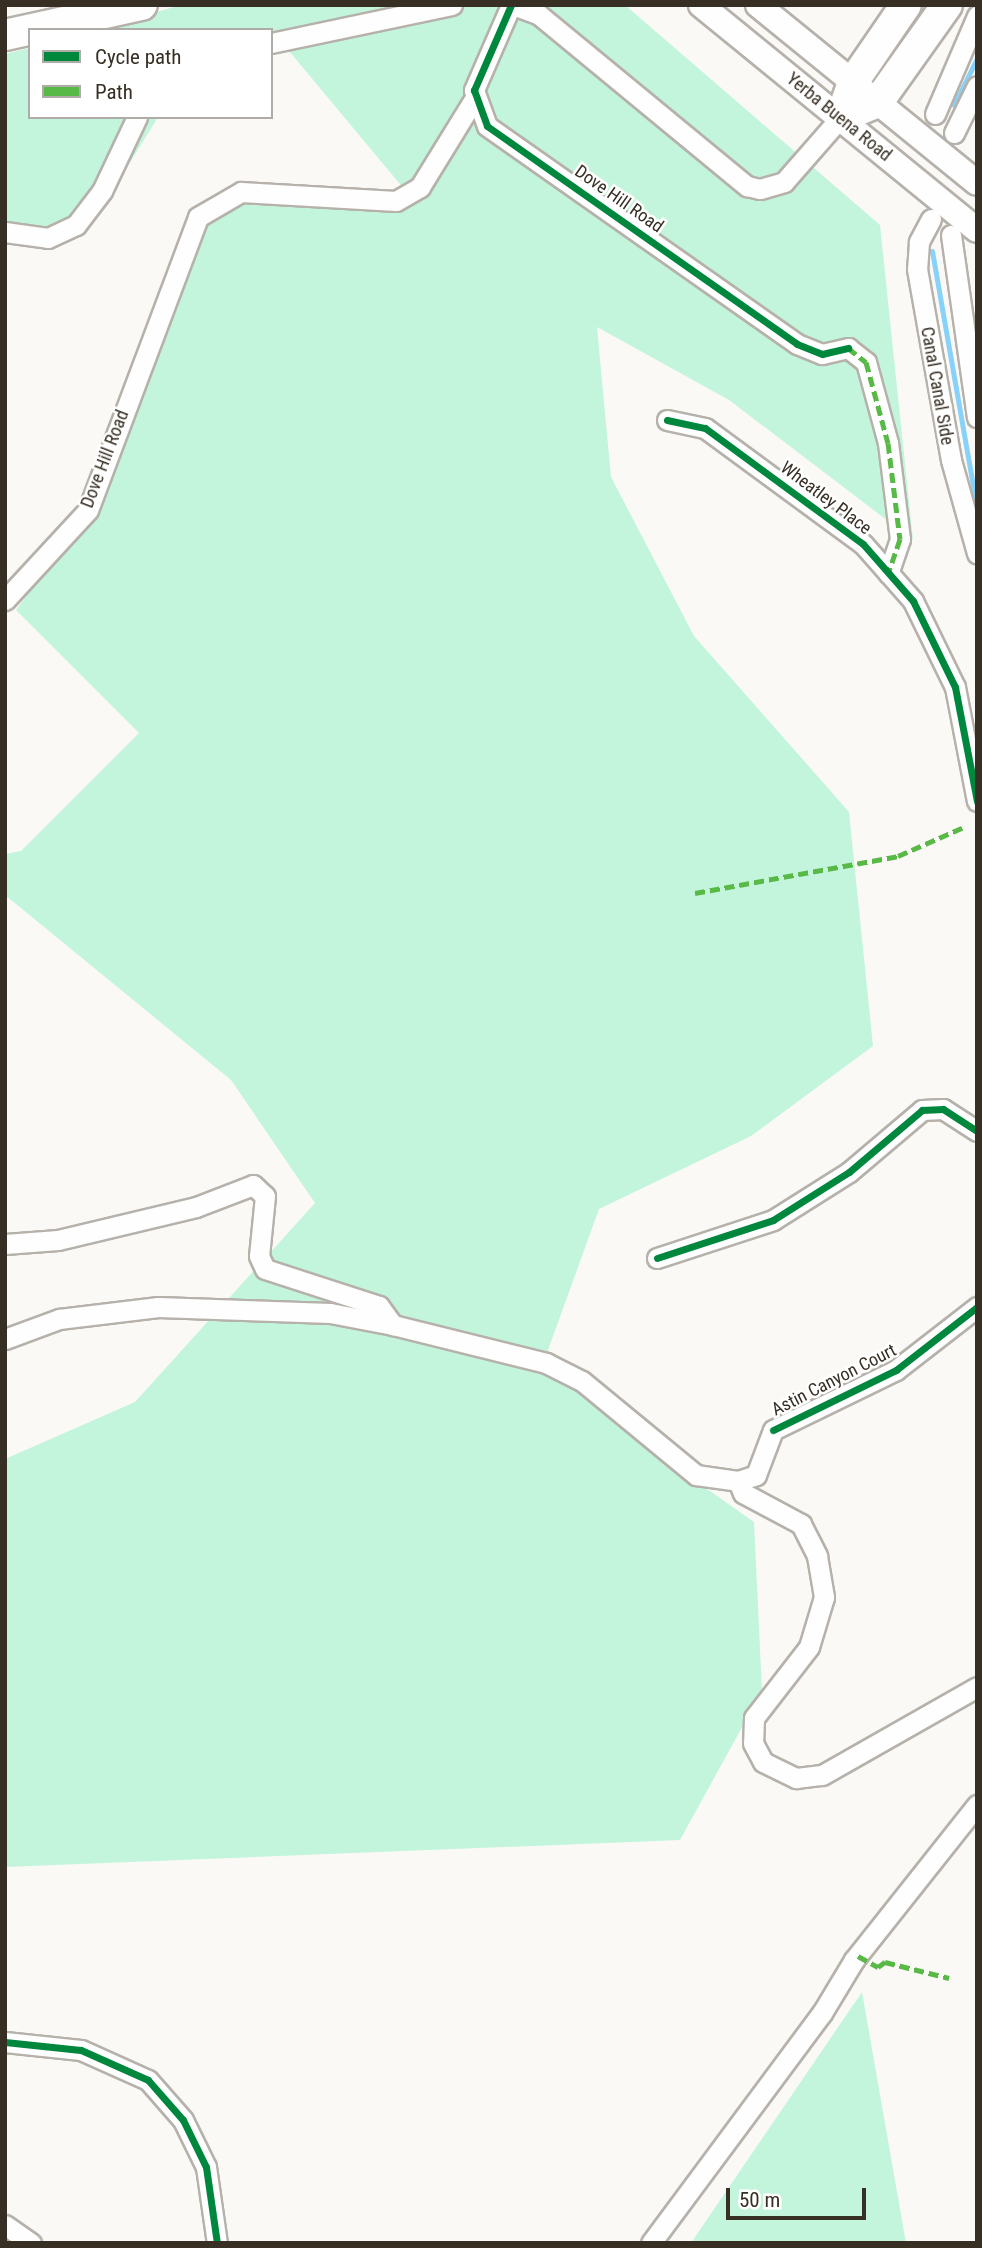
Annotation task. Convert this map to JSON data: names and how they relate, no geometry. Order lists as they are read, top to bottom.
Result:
{
  "streets": {
    "main road": ["Yerba Buena Road"],
    "street": [
      "Dove Hill Road",
      "Canal Canal Side",
      "Wheatley Place",
      "Astin Canyon Court"
    ]
  },
  "crossings": [
    ["Yerba Buena Road", "Dove Hill Road"],
    ["Dove Hill Road", "Wheatley Place"]
  ],
  "legend": ["Cycle path", "Path"],
  "scale_bar": "50 m"
}
